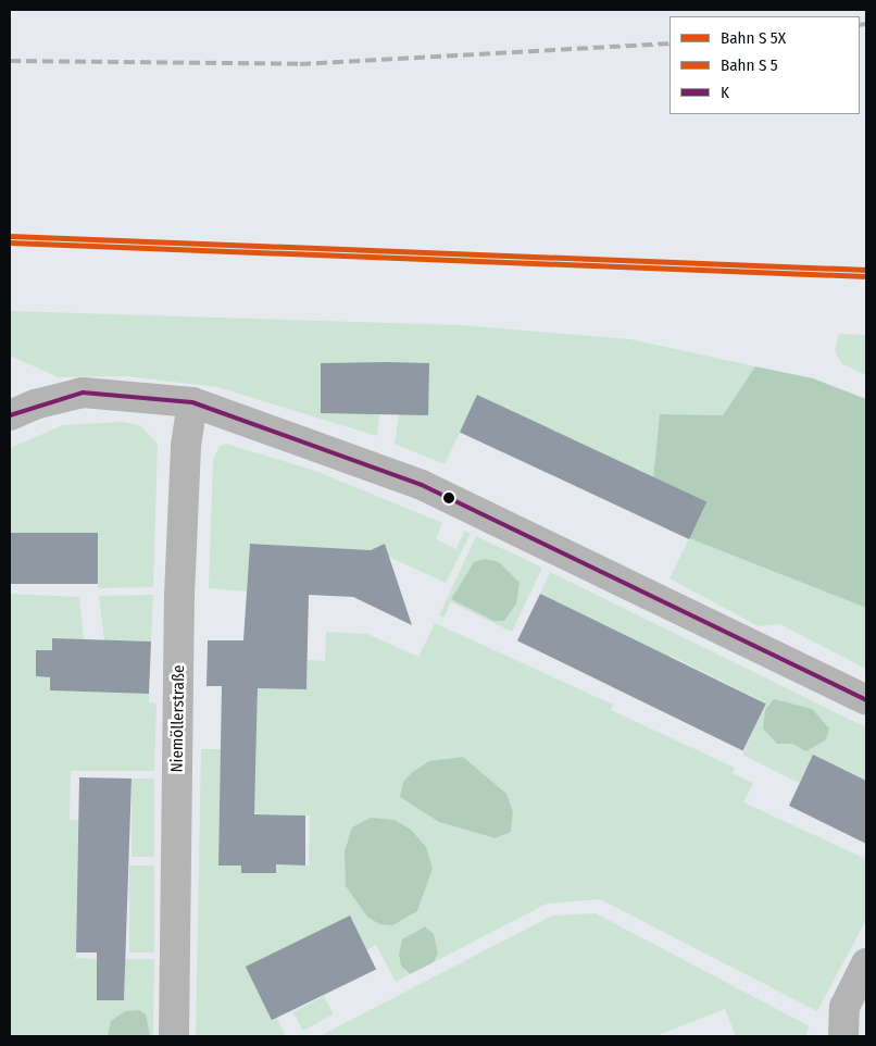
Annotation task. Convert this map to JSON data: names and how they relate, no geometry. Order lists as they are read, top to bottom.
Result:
{
  "streets": {
    "street": ["Niemöllerstraße"]
  },
  "lines": ["transit line K"],
  "legend": ["Bahn S 5X", "Bahn S 5", "K"]
}
